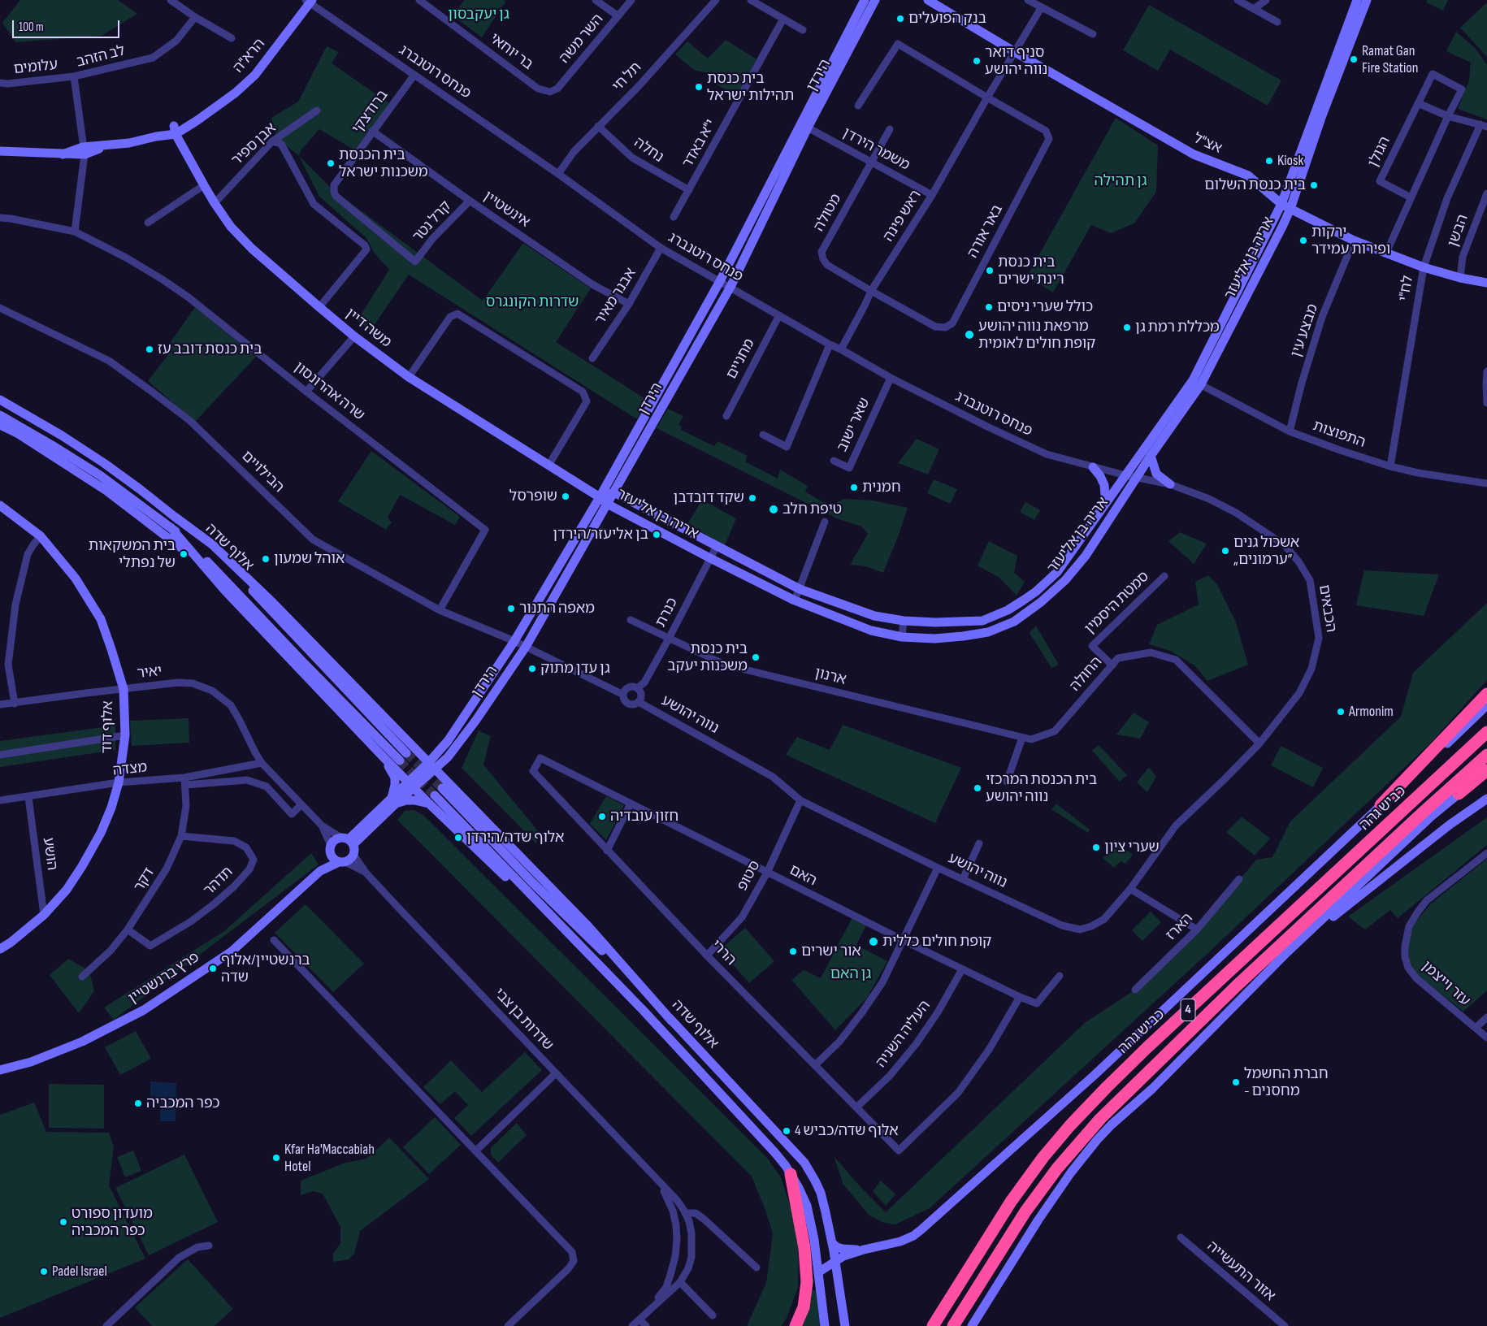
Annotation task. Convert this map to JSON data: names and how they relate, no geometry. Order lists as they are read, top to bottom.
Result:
{
  "streets": {
    "highway": ["כביש גהה", "4"],
    "street": [
      "השר משה",
      "בר יוחאי",
      "הרא\"ה",
      "לב הזהב",
      "עלומים",
      "פנחס רוטנברג",
      "הירדן",
      "תל חי",
      "ברודצקי",
      "י\"א באדר",
      "אצ\"ל",
      "אבן ספיר",
      "משמר הירדן",
      "נחלה",
      "הגולן",
      "אינשטיין",
      "מטולה",
      "ראש פינה",
      "קרל נטר",
      "הבשן",
      "באר אורה",
      "אריה בן אליעזר",
      "לח\"י",
      "אבנר מאיר",
      "משה דיין",
      "מבצע עין",
      "מחניים",
      "שרה אהרונסון",
      "שאר ישוב",
      "התפוצות",
      "הבילויים",
      "אלוף שדה",
      "סמטת היסמין",
      "הכבאים",
      "כנרת",
      "יאיר",
      "החולה",
      "ארנון",
      "נווה יהושע",
      "אלוף דוד",
      "מצדה",
      "הושע",
      "סטופ",
      "האם",
      "דקר",
      "תדהר",
      "הארז",
      "הררי",
      "פרץ ברנשטיין",
      "עזר וייצמן",
      "שדרות בן צבי",
      "העליה השניה",
      "אזור התעשייה"
    ]
  },
  "crossings": [
    ["השר משה", "בר יוחאי"],
    ["הרא\"ה", "לב הזהב"],
    ["הרא\"ה", "פנחס רוטנברג"],
    ["הרא\"ה", "משה דיין"],
    ["לב הזהב", "עלומים"],
    ["פנחס רוטנברג", "הירדן"],
    ["פנחס רוטנברג", "תל חי"],
    ["פנחס רוטנברג", "ברודצקי"],
    ["פנחס רוטנברג", "ראש פינה"],
    ["פנחס רוטנברג", "אריה בן אליעזר"],
    ["פנחס רוטנברג", "אבנר מאיר"],
    ["פנחס רוטנברג", "מחניים"],
    ["פנחס רוטנברג", "שאר ישוב"],
    ["פנחס רוטנברג", "הכבאים"],
    ["הירדן", "משמר הירדן"],
    ["הירדן", "אריה בן אליעזר"],
    ["הירדן", "משה דיין"],
    ["הירדן", "הבילויים"],
    ["הירדן", "אלוף שדה"],
    ["תל חי", "נחלה"],
    ["ברודצקי", "אינשטיין"],
    ["ברודצקי", "קרל נטר"],
    ["י\"א באדר", "נחלה"],
    ["אצ\"ל", "ראש פינה"],
    ["אצ\"ל", "הבשן"],
    ["אצ\"ל", "אריה בן אליעזר"],
    ["אצ\"ל", "לח\"י"],
    ["אצ\"ל", "מבצע עין"],
    ["אבן ספיר", "משה דיין"],
    ["משמר הירדן", "מטולה"],
    ["משמר הירדן", "ראש פינה"],
    ["אינשטיין", "קרל נטר"],
    ["אינשטיין", "אבנר מאיר"],
    ["מטולה", "ראש פינה"],
    ["מטולה", "באר אורה"],
    ["ראש פינה", "באר אורה"],
    ["אריה בן אליעזר", "משה דיין"],
    ["אריה בן אליעזר", "התפוצות"],
    ["אריה בן אליעזר", "הכבאים"],
    ["אריה בן אליעזר", "כנרת"],
    ["לח\"י", "התפוצות"],
    ["מבצע עין", "התפוצות"],
    ["שרה אהרונסון", "הבילויים"],
    ["סמטת היסמין", "החולה"],
    ["הכבאים", "החולה"],
    ["הכבאים", "נווה יהושע"],
    ["כנרת", "ארנון"],
    ["כנרת", "נווה יהושע"],
    ["יאיר", "אלוף דוד"],
    ["יאיר", "מצדה"],
    ["החולה", "ארנון"],
    ["החולה", "נווה יהושע"],
    ["נווה יהושע", "סטופ"],
    ["אלוף דוד", "מצדה"],
    ["אלוף דוד", "הושע"],
    ["מצדה", "הושע"],
    ["מצדה", "דקר"],
    ["סטופ", "האם"],
    ["סטופ", "הררי"],
    ["האם", "הררי"],
    ["האם", "העליה השניה"],
    ["דקר", "תדהר"],
    ["הררי", "העליה השניה"],
    ["פרץ ברנשטיין", "שדרות בן צבי"]
  ],
  "parks": [
    "גן יעקבסון",
    "גן תהילה",
    "שדרות הקונגרס",
    "גן האם"
  ],
  "places": [
    "בנק הפועלים",
    "Ramat Gan Fire Station",
    "סניף דואר נווה יהושע",
    "בית כנסת תהילות ישראל",
    "Kiosk",
    "בית הכנסת משכנות ישראל",
    "בית כנסת השלום",
    "ירקות ופירות עמידר",
    "בית כנסת רינת ישרים",
    "כולל שערי ניסים",
    "מכללת רמת גן",
    "מרפאת נווה יהושע קופת חולים לאומית",
    "בית כנסת דובב עז",
    "חמנית",
    "שופרסל",
    "שקד דובדבן",
    "טיפת חלב",
    "בן אליעזר/הירדן",
    "אשכול גנים „ערמונים”",
    "בית המשקאות של נפתלי",
    "אוהל שמעון",
    "מאפה התנור",
    "בית כנסת משכנות יעקב",
    "גן עדן מתוק",
    "Armonim",
    "בית הכנסת המרכזי נווה יהושע",
    "חזון עובדיה",
    "אלוף שדה/הירדן",
    "שערי ציון",
    "קופת חולים כללית",
    "אור ישרים",
    "ברנשטיין/אלוף שדה",
    "חברת החשמל - מחסנים",
    "כפר המכביה",
    "אלוף שדה/כביש 4",
    "Kfar Ha'Maccabiah Hotel",
    "מועדון ספורט כפר המכביה",
    "Padel Israel"
  ],
  "scale_bar": "100 m"
}
